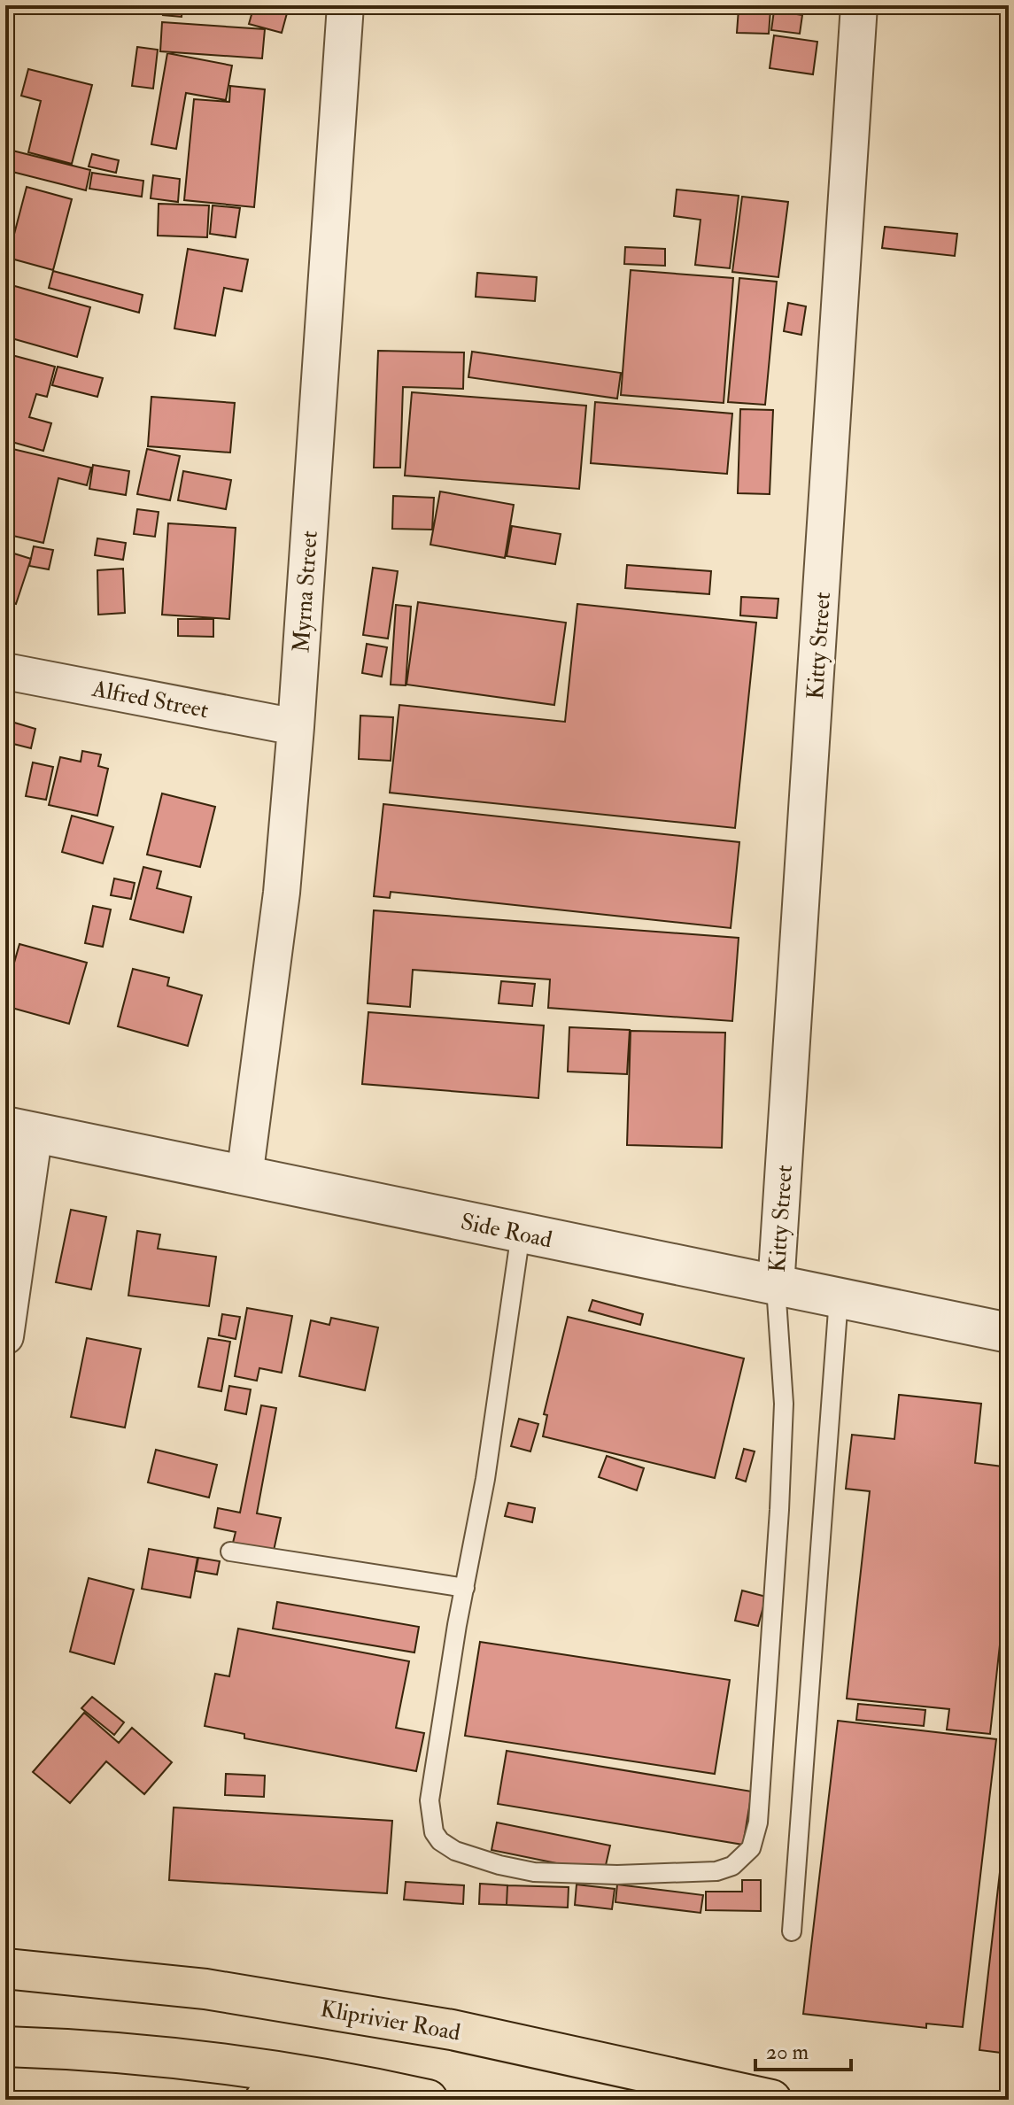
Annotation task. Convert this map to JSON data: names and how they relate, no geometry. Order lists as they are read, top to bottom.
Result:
{
  "streets": {
    "main road": ["Kliprivier Road"],
    "street": [
      "Myrna Street",
      "Kitty Street",
      "Alfred Street",
      "Side Road"
    ]
  },
  "crossings": [
    ["Myrna Street", "Alfred Street"],
    ["Myrna Street", "Side Road"],
    ["Kitty Street", "Side Road"]
  ],
  "scale_bar": "20 m"
}
